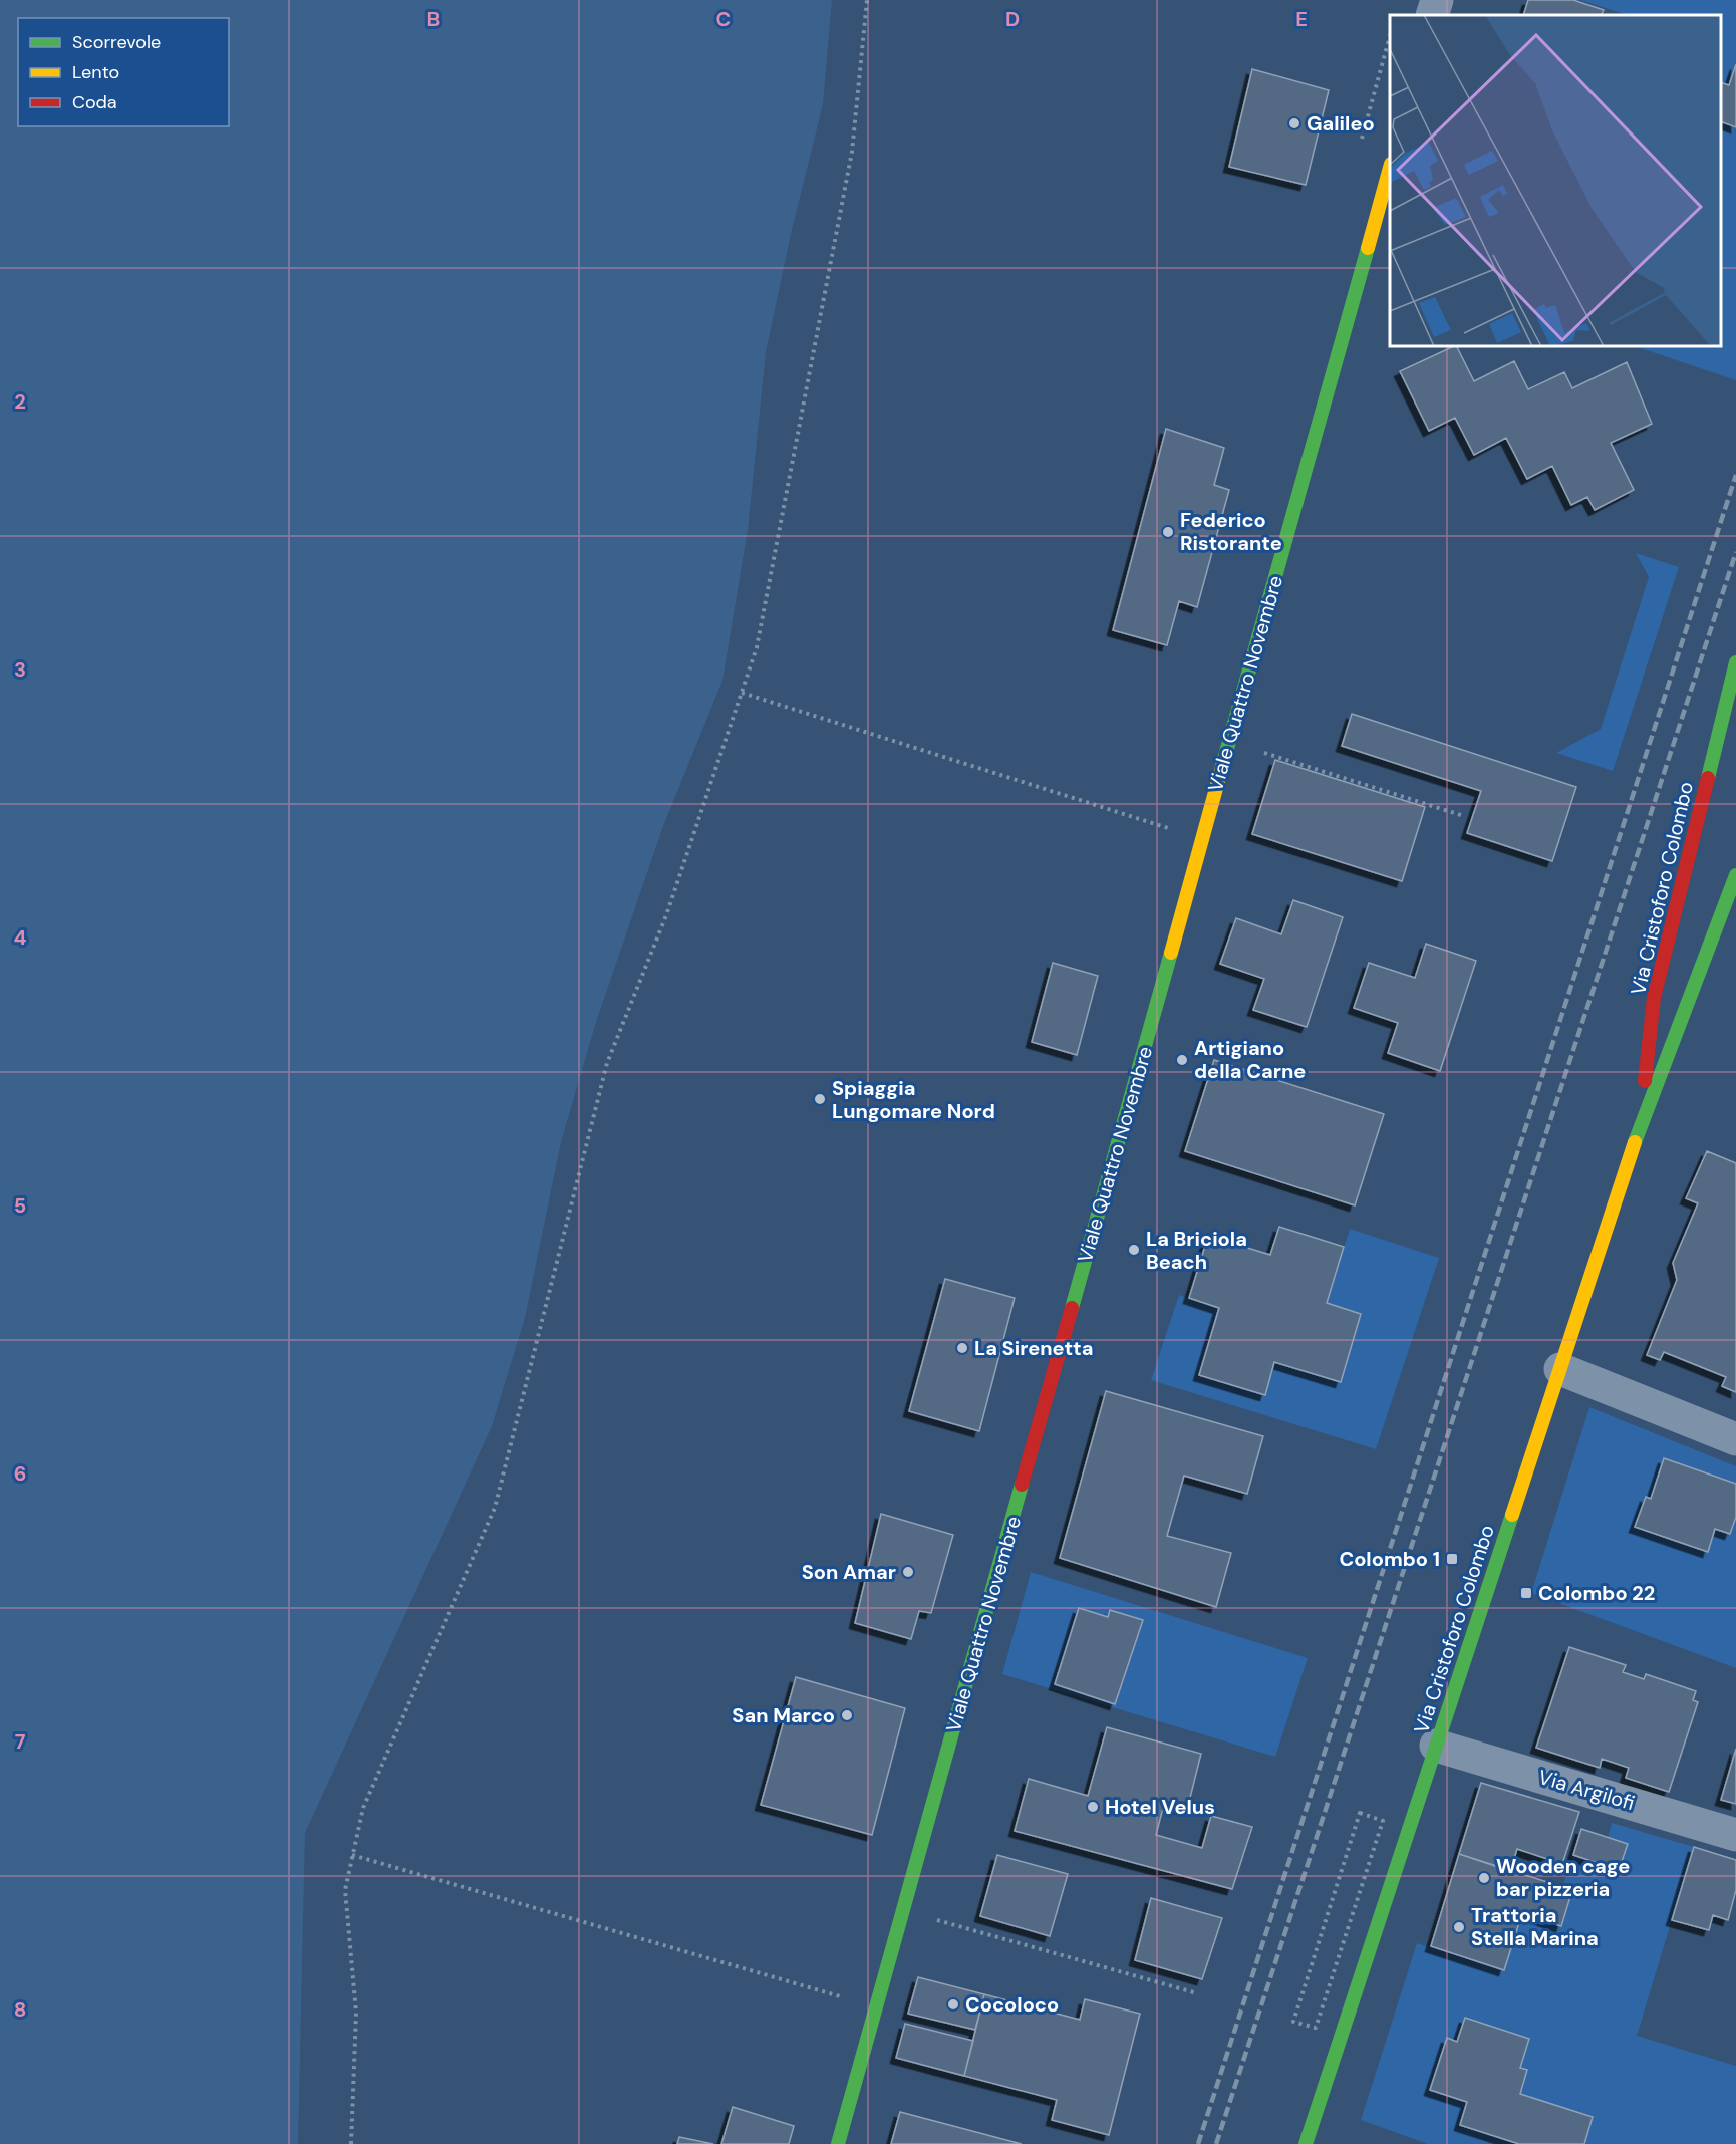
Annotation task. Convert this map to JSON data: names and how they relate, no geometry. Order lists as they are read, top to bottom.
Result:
{
  "streets": {
    "street": ["Viale Quattro Novembre", "Via Cristoforo Colombo", "Via Argilofi"]
  },
  "crossings": [
    ["Via Cristoforo Colombo", "Via Argilofi"]
  ],
  "places": {
    "other": [
      "Galileo",
      "Federico Ristorante",
      "Artigiano della Carne",
      "Spiaggia Lungomare Nord",
      "La Briciola Beach",
      "La Sirenetta",
      "Son Amar",
      "San Marco",
      "Hotel Velus",
      "Wooden cage bar pizzeria",
      "Trattoria Stella Marina",
      "Cocoloco"
    ],
    "transit": ["Colombo 1", "Colombo 22"]
  },
  "legend": ["Scorrevole", "Lento", "Coda"],
  "grid": {
    "columns": [
      "B",
      "C",
      "D",
      "E"
    ],
    "rows": [
      "2",
      "3",
      "4",
      "5",
      "6",
      "7",
      "8"
    ]
  }
}
